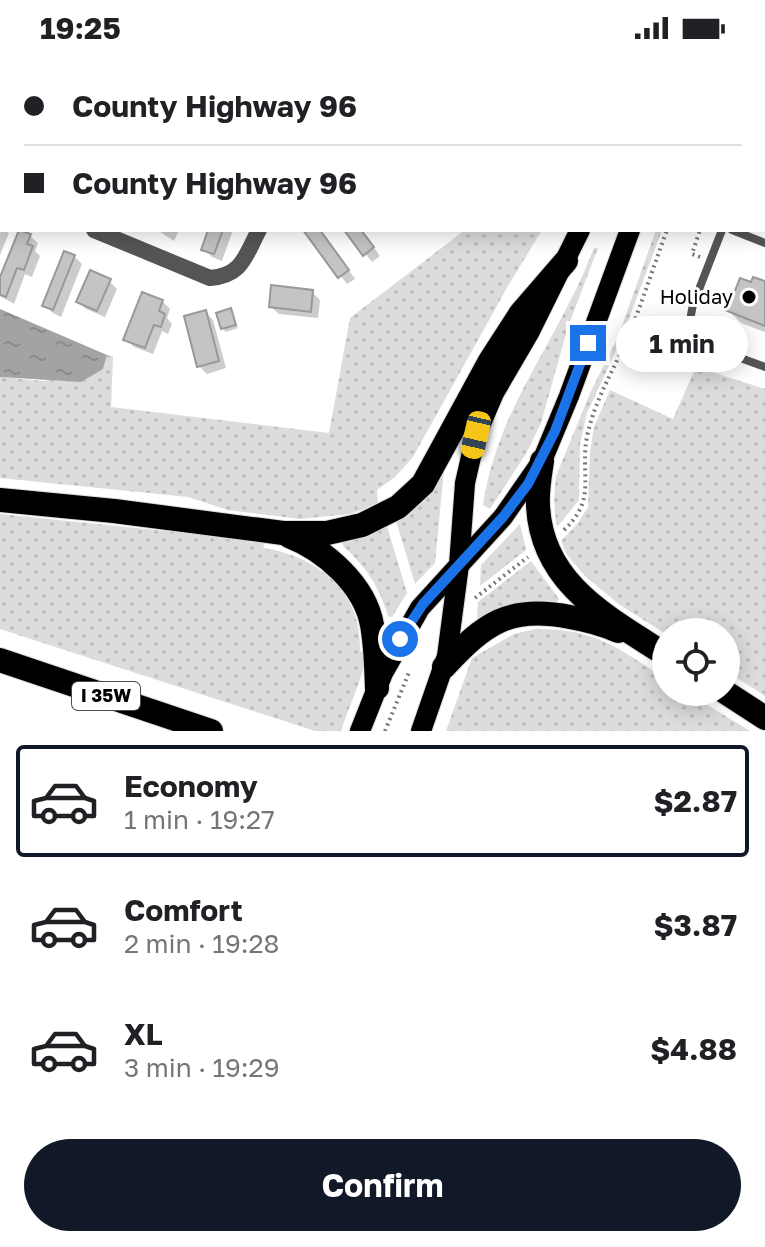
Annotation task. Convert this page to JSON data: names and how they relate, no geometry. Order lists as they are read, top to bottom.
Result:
{
  "streets": {
    "highway": ["I 35W"]
  },
  "places": ["Holiday"],
  "page": {
    "status": "19:25",
    "banner": ["County Highway 96", "County Highway 96"],
    "bubble": "1 min",
    "list": [
      {
        "name": "Economy",
        "note": "1 min · 19:27",
        "value": "$2.87"
      },
      {
        "name": "Comfort",
        "note": "2 min · 19:28",
        "value": "$3.87"
      },
      {
        "name": "XL",
        "note": "3 min · 19:29",
        "value": "$4.88"
      }
    ],
    "buttons": "Confirm"
  }
}
